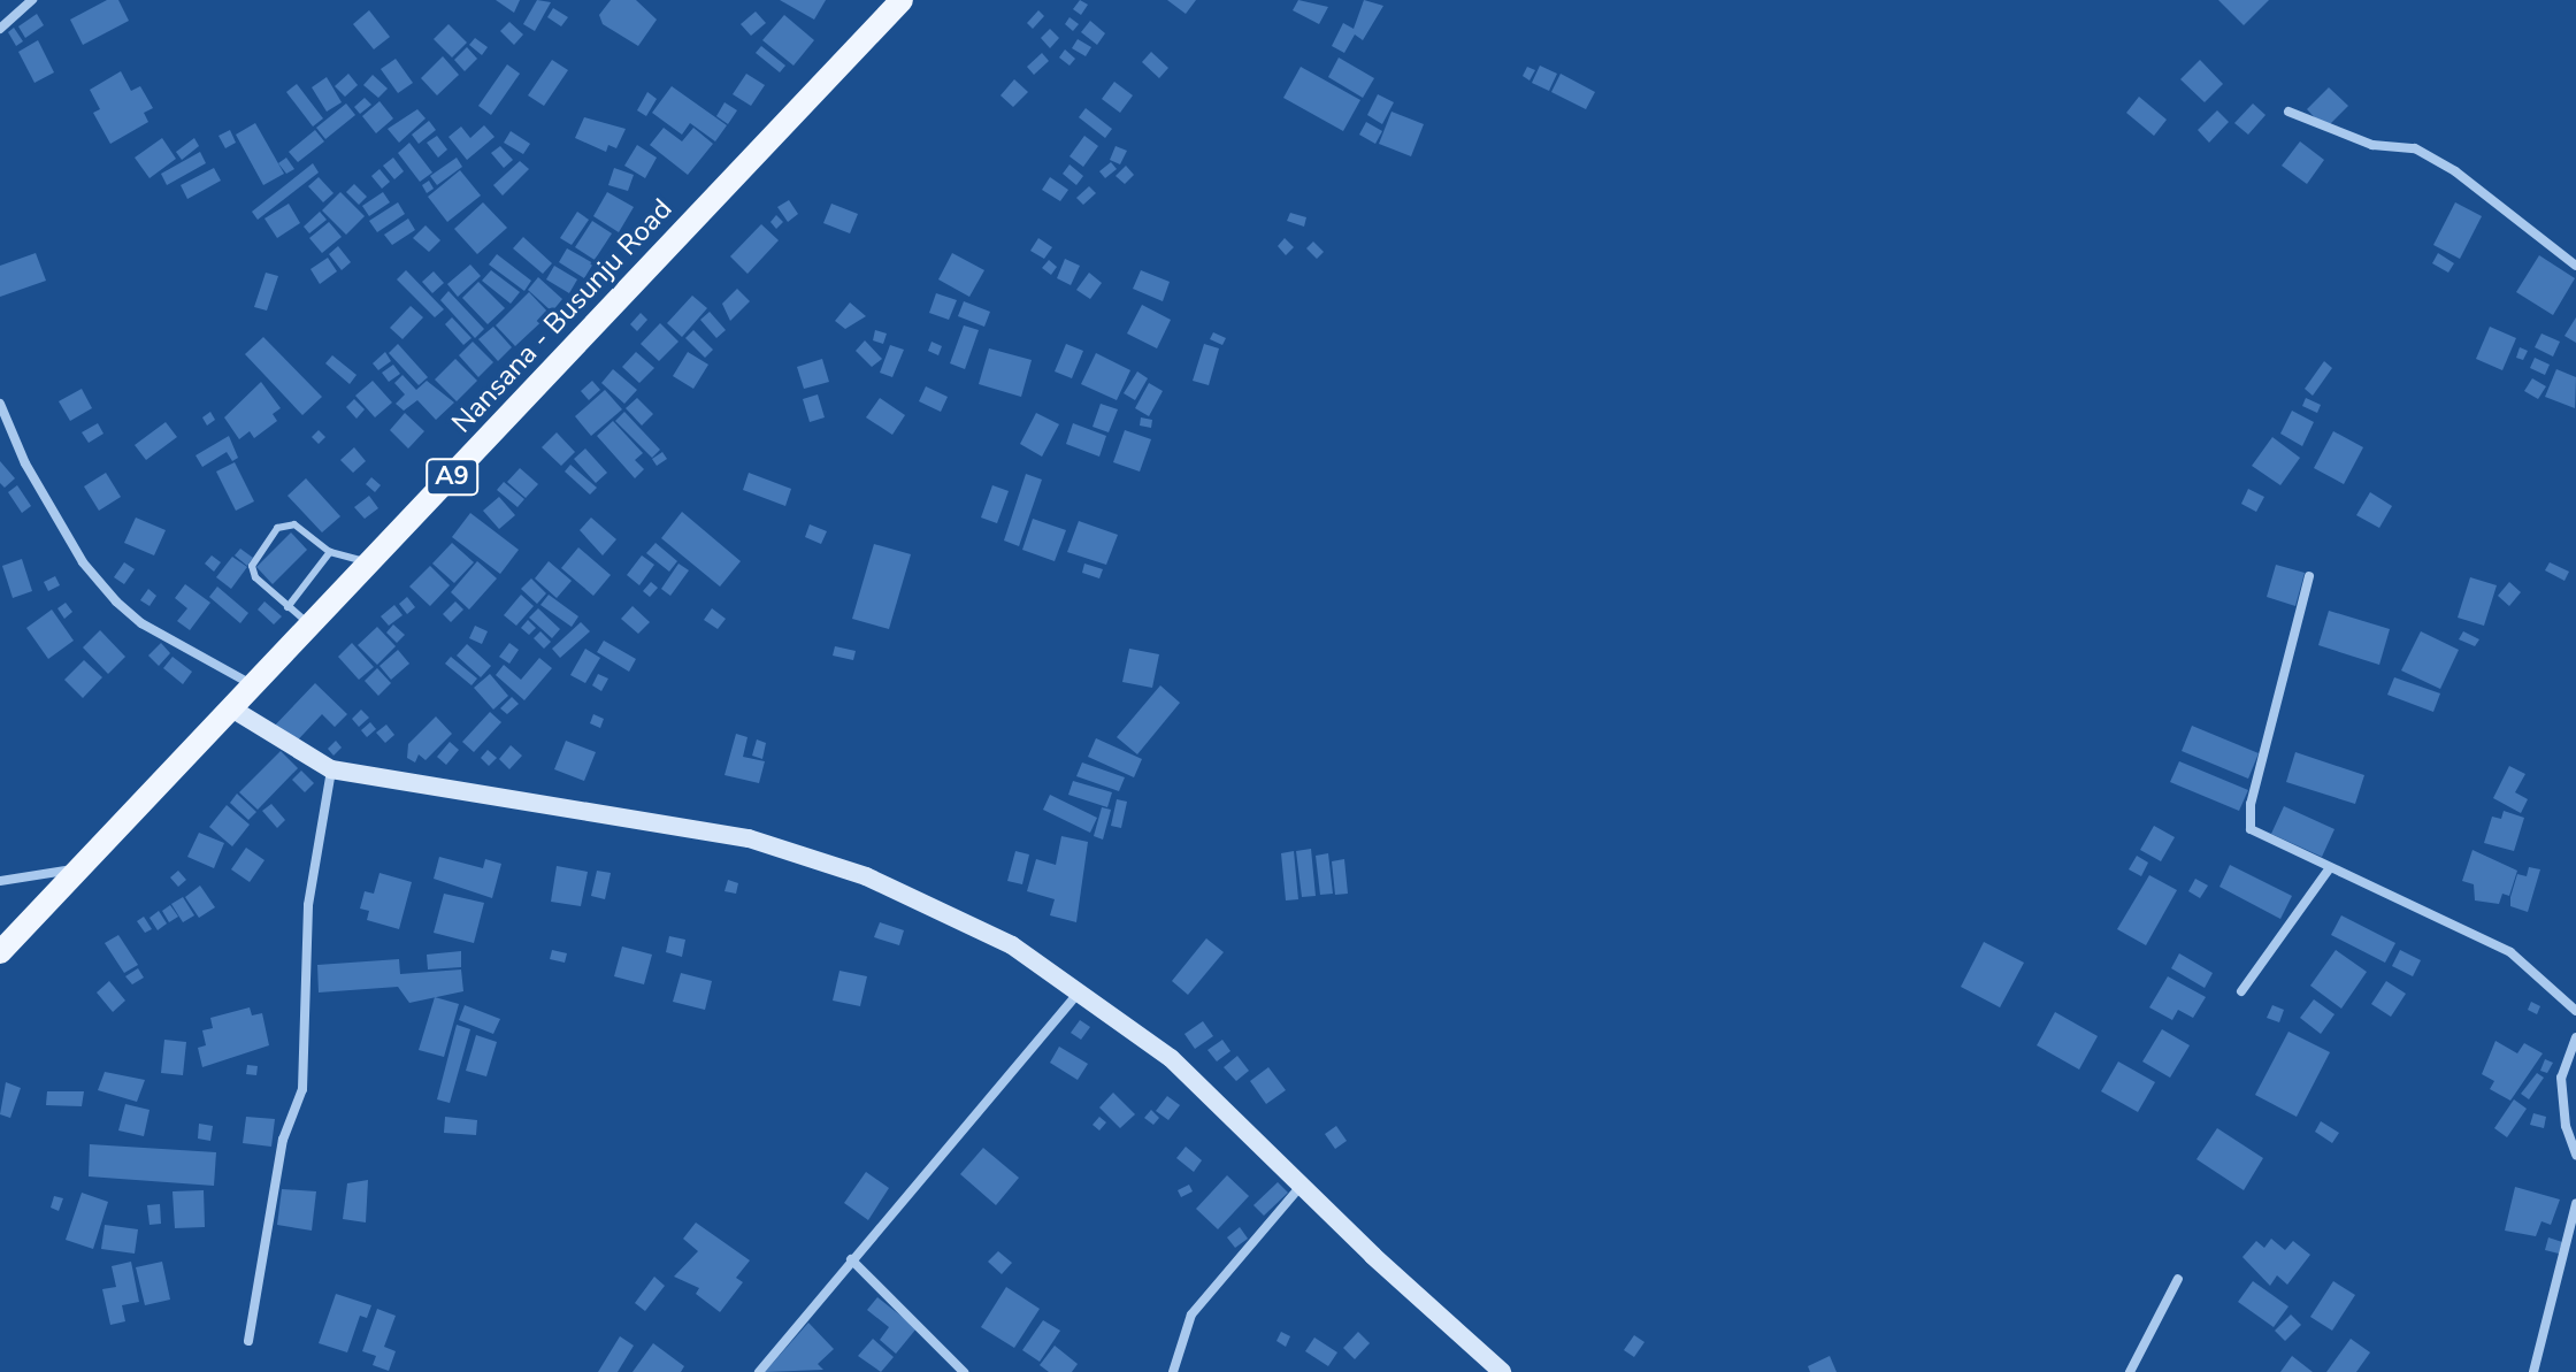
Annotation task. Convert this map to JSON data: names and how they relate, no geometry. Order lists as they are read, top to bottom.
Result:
{
  "streets": {
    "main road": ["Nansana - Busunju Road", "A9"]
  }
}
